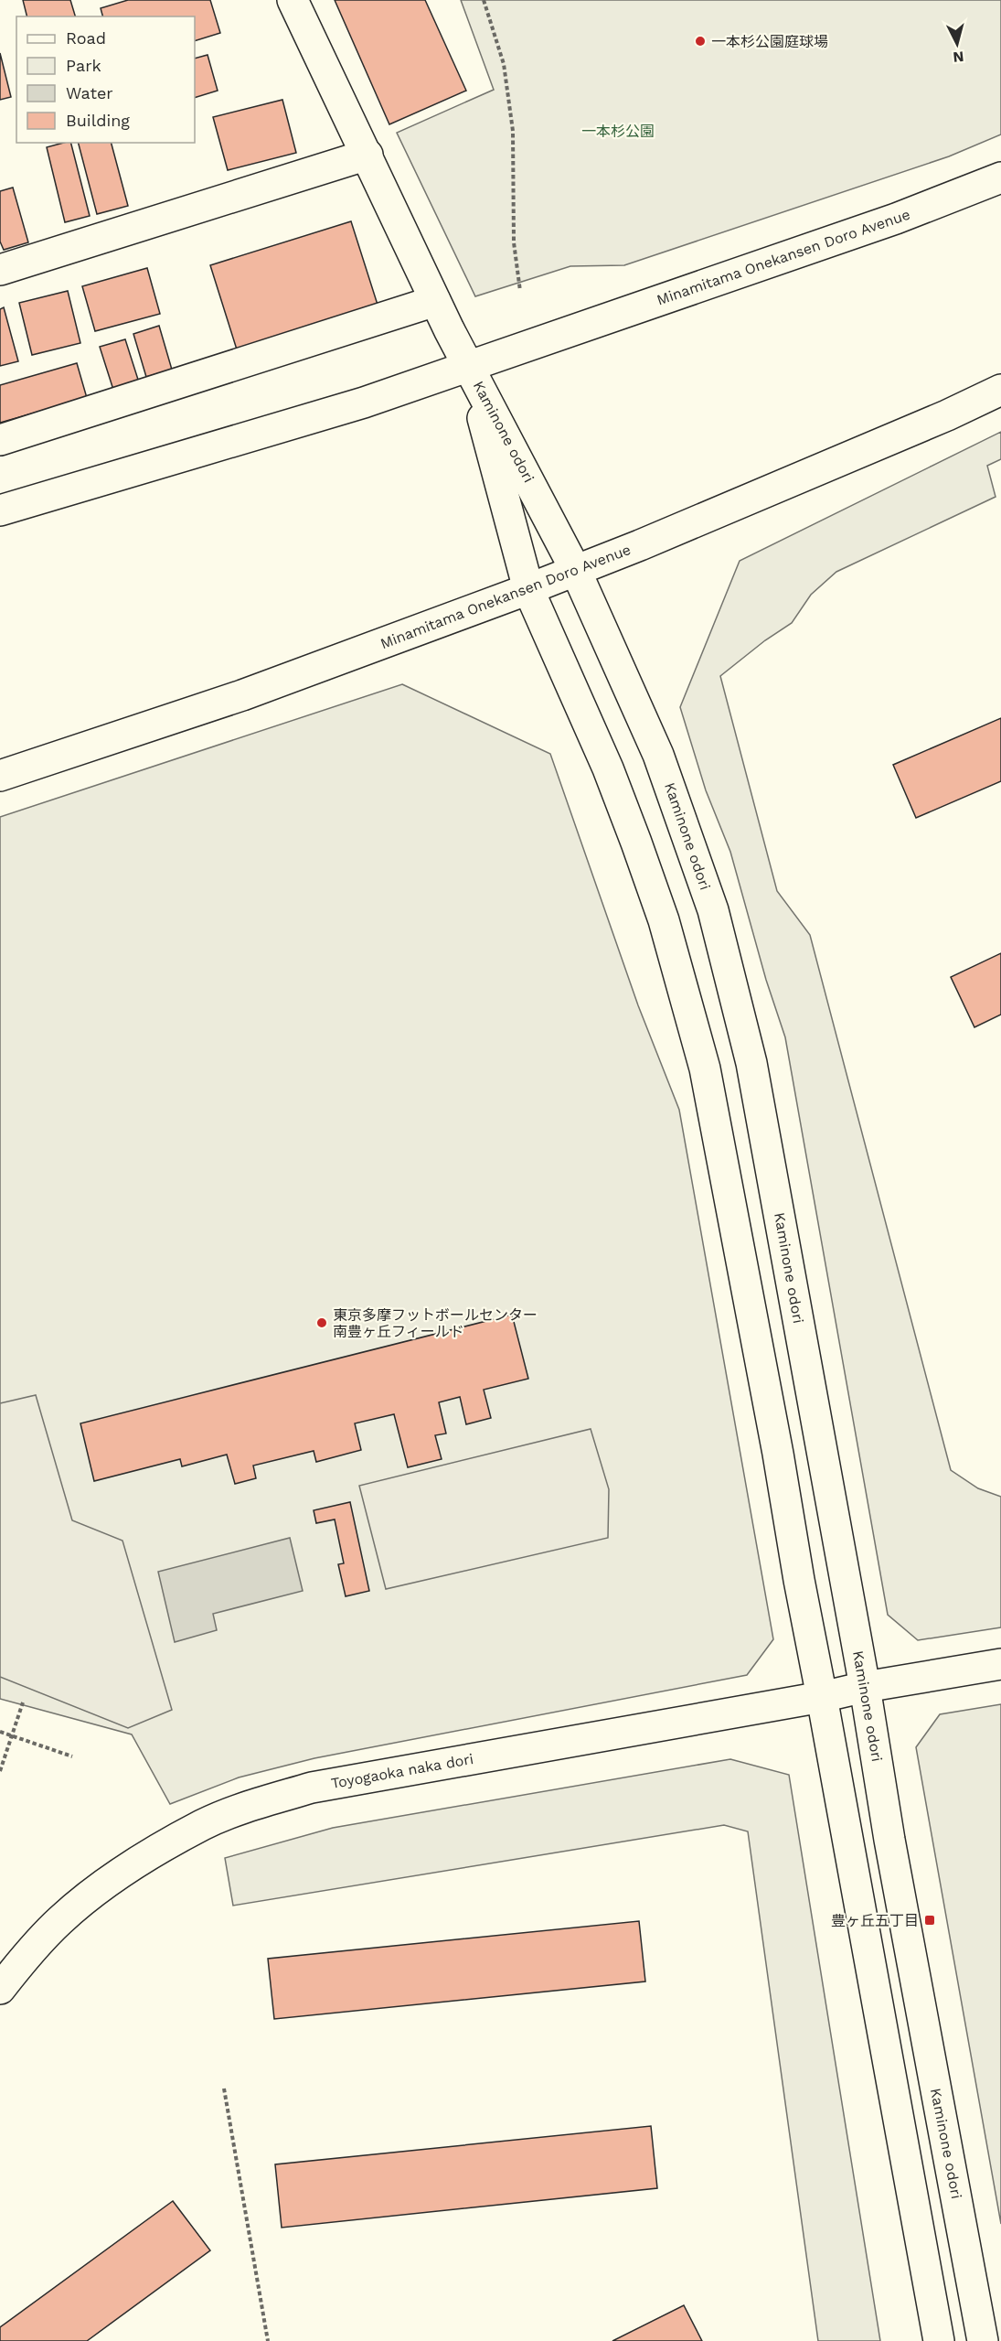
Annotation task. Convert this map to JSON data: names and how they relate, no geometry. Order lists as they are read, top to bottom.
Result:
{
  "streets": {
    "street": ["Minamitama Onekansen Doro Avenue", "Kaminone odori", "Toyogaoka naka dori"]
  },
  "crossings": [
    ["Minamitama Onekansen Doro Avenue", "Kaminone odori"],
    ["Kaminone odori", "Toyogaoka naka dori"]
  ],
  "parks": ["一本杉公園"],
  "places": {
    "other": ["一本杉公園庭球場", "東京多摩フットボールセンター 南豊ヶ丘フィールド"],
    "transit": ["豊ヶ丘五丁目"]
  },
  "legend": [
    "Road",
    "Park",
    "Water",
    "Building"
  ],
  "north": "bottom"
}
